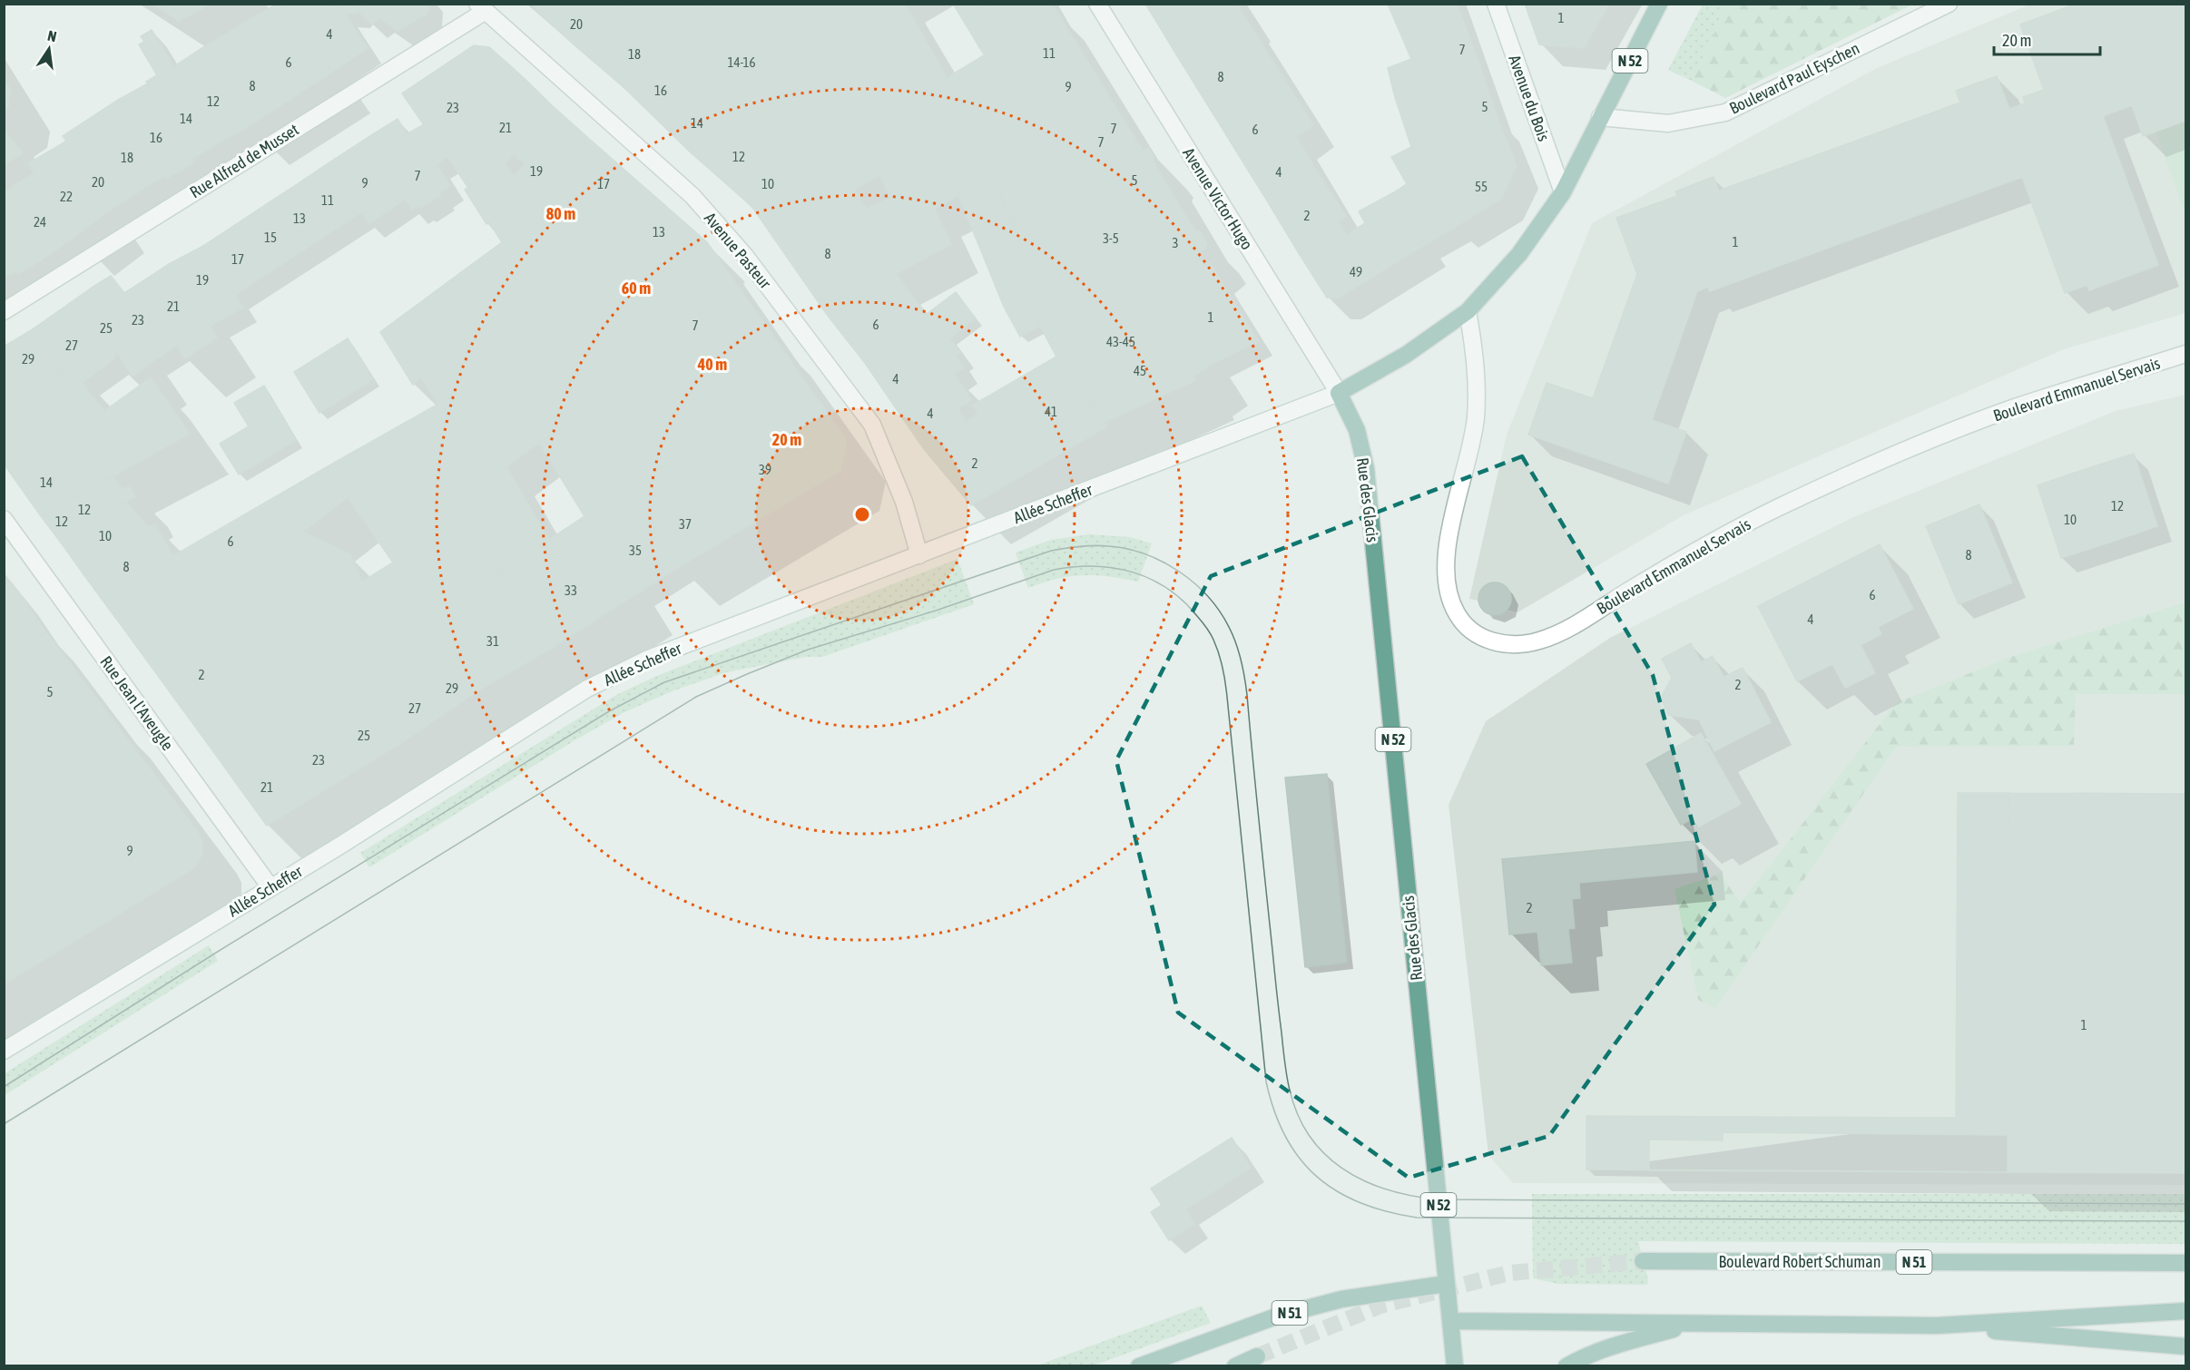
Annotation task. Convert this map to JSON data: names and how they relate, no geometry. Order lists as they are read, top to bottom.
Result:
{
  "streets": {
    "main road": [
      "N 52",
      "Rue des Glacis",
      "Boulevard Robert Schuman",
      "N 51"
    ],
    "street": [
      "Boulevard Paul Eyschen",
      "Avenue du Bois",
      "Rue Alfred de Musset",
      "Avenue Victor Hugo",
      "Avenue Pasteur",
      "Boulevard Emmanuel Servais",
      "Allée Scheffer",
      "Rue Jean l'Aveugle"
    ]
  },
  "crossings": [
    ["N 52", "Boulevard Paul Eyschen"],
    ["N 52", "Avenue du Bois"],
    ["N 52", "Avenue Victor Hugo"],
    ["N 52", "Boulevard Emmanuel Servais"],
    ["N 52", "Rue des Glacis"],
    ["N 52", "Allée Scheffer"],
    ["N 52", "N 51"],
    ["Rue Alfred de Musset", "Avenue Pasteur"],
    ["Avenue Victor Hugo", "Rue des Glacis"],
    ["Avenue Victor Hugo", "Allée Scheffer"],
    ["Avenue Pasteur", "Allée Scheffer"],
    ["Rue des Glacis", "Allée Scheffer"],
    ["Rue des Glacis", "N 51"],
    ["Allée Scheffer", "Rue Jean l'Aveugle"]
  ],
  "house_numbers": [
    "1",
    "20",
    "4",
    "7",
    "11",
    "18",
    "6",
    "14-16",
    "8",
    "8",
    "9",
    "16",
    "12",
    "5",
    "23",
    "14",
    "14",
    "21",
    "7",
    "6",
    "16",
    "7",
    "12",
    "18",
    "19",
    "4",
    "7",
    "5",
    "20",
    "9",
    "17",
    "10",
    "55",
    "22",
    "11",
    "2",
    "13",
    "24",
    "13",
    "15",
    "3-5",
    "1",
    "3",
    "8",
    "17",
    "49",
    "19",
    "21",
    "1",
    "23",
    "6",
    "7",
    "25",
    "43-45",
    "27",
    "29",
    "45",
    "4",
    "41",
    "4",
    "2",
    "39",
    "14",
    "12",
    "12",
    "10",
    "12",
    "37",
    "10",
    "6",
    "35",
    "8",
    "8",
    "33",
    "6",
    "4",
    "31",
    "2",
    "2",
    "29",
    "5",
    "27",
    "25",
    "23",
    "21",
    "9",
    "2",
    "1"
  ],
  "scale_bar": "20 m",
  "north": "top",
  "rings": [
    "80 m",
    "60 m",
    "40 m",
    "20 m"
  ]
}
